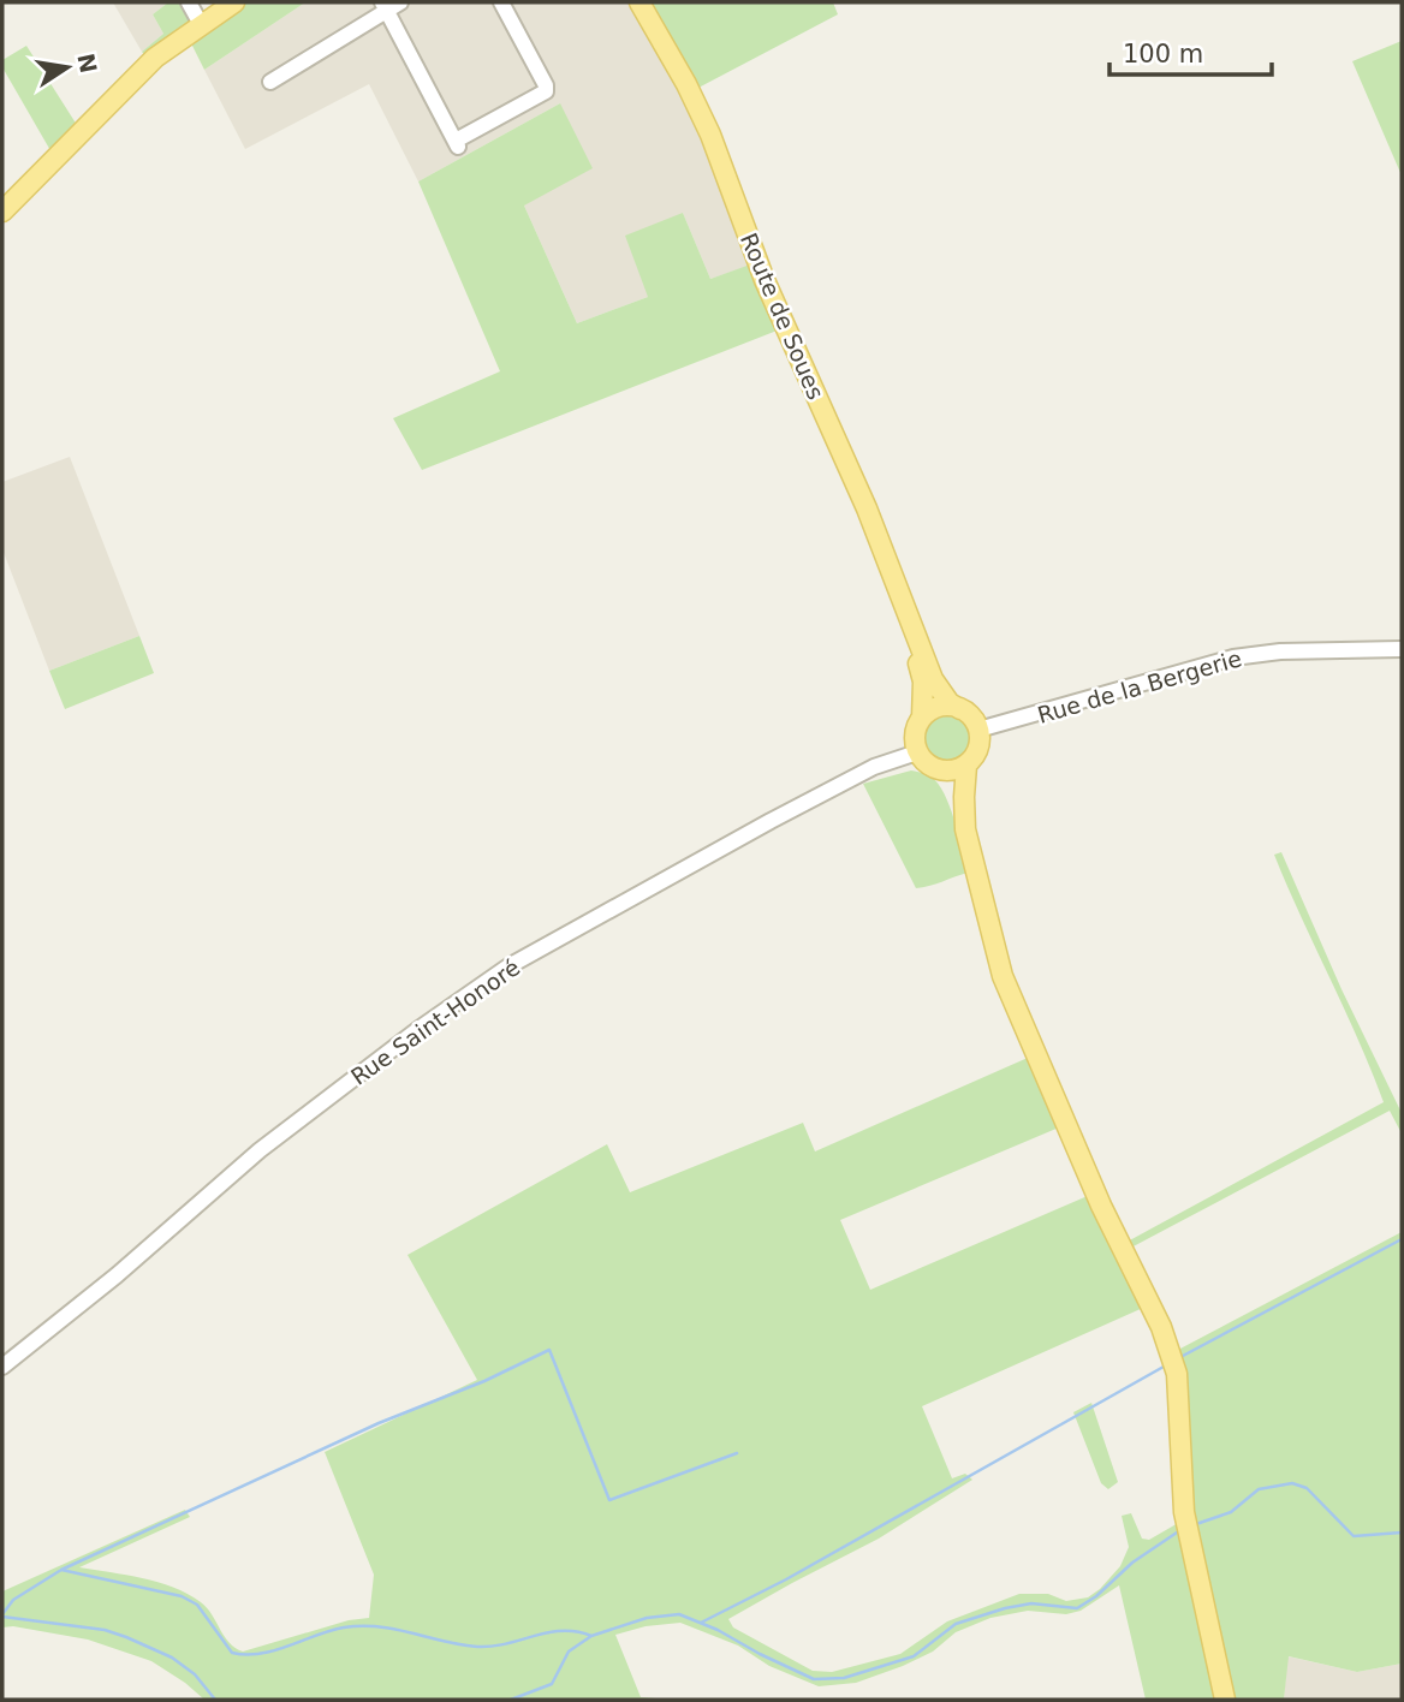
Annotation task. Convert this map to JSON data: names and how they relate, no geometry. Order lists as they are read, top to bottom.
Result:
{
  "streets": {
    "main road": ["Route de Soues"],
    "street": ["Rue de la Bergerie", "Rue Saint-Honoré"]
  },
  "crossings": [
    ["Route de Soues", "Rue de la Bergerie"],
    ["Route de Soues", "Rue Saint-Honoré"],
    ["Rue de la Bergerie", "Rue Saint-Honoré"]
  ],
  "scale_bar": "100 m",
  "north": "right"
}
